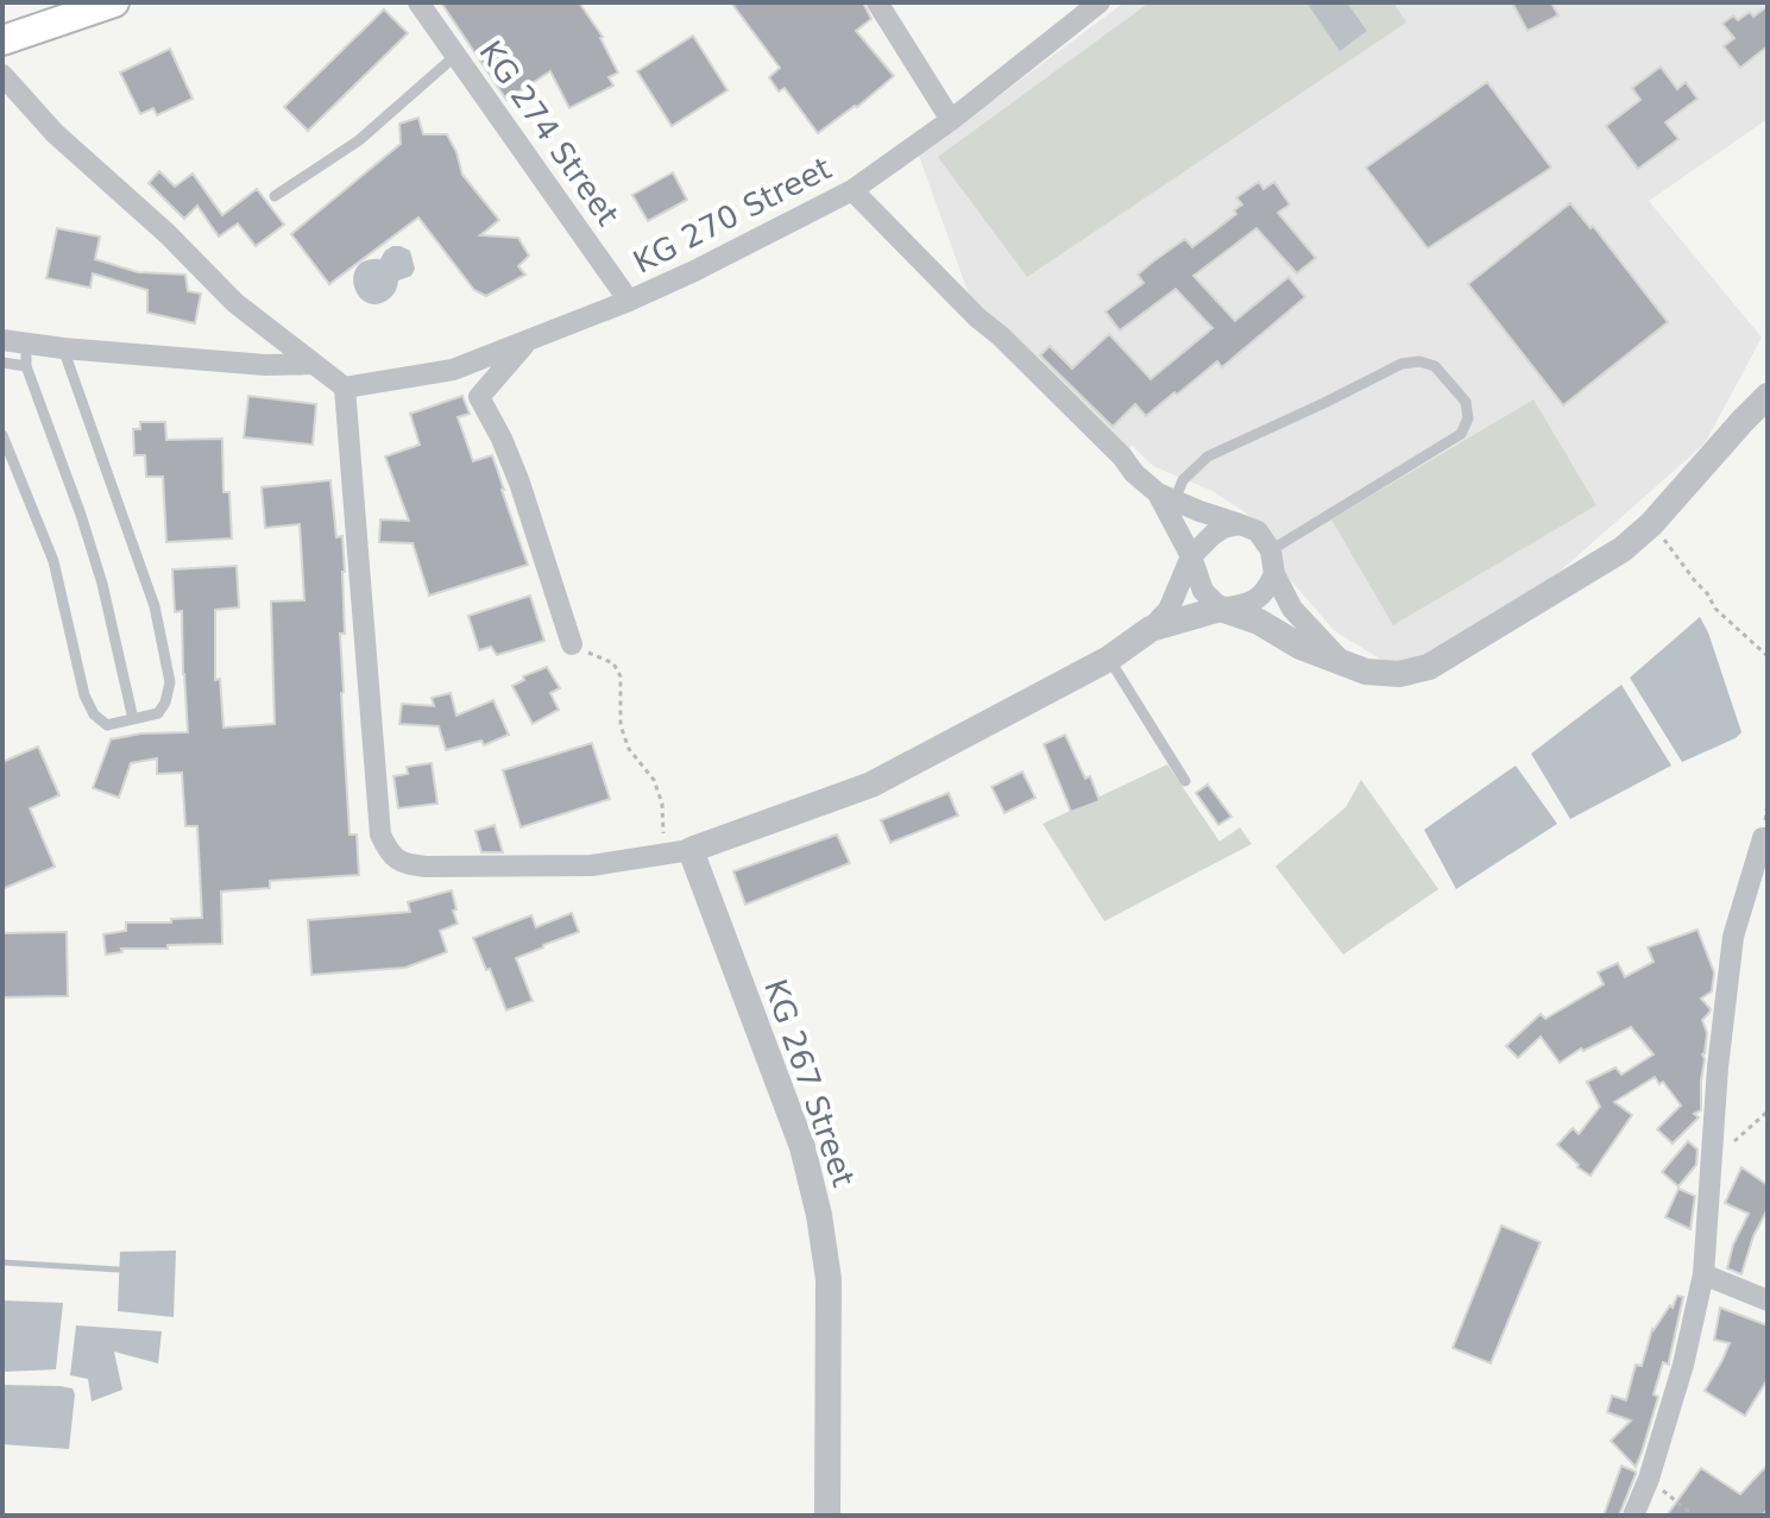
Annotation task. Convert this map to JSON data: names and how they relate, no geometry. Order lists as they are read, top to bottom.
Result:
{
  "streets": {
    "street": ["KG 274 Street", "KG 270 Street", "KG 267 Street"]
  },
  "crossings": [
    ["KG 274 Street", "KG 270 Street"]
  ]
}
